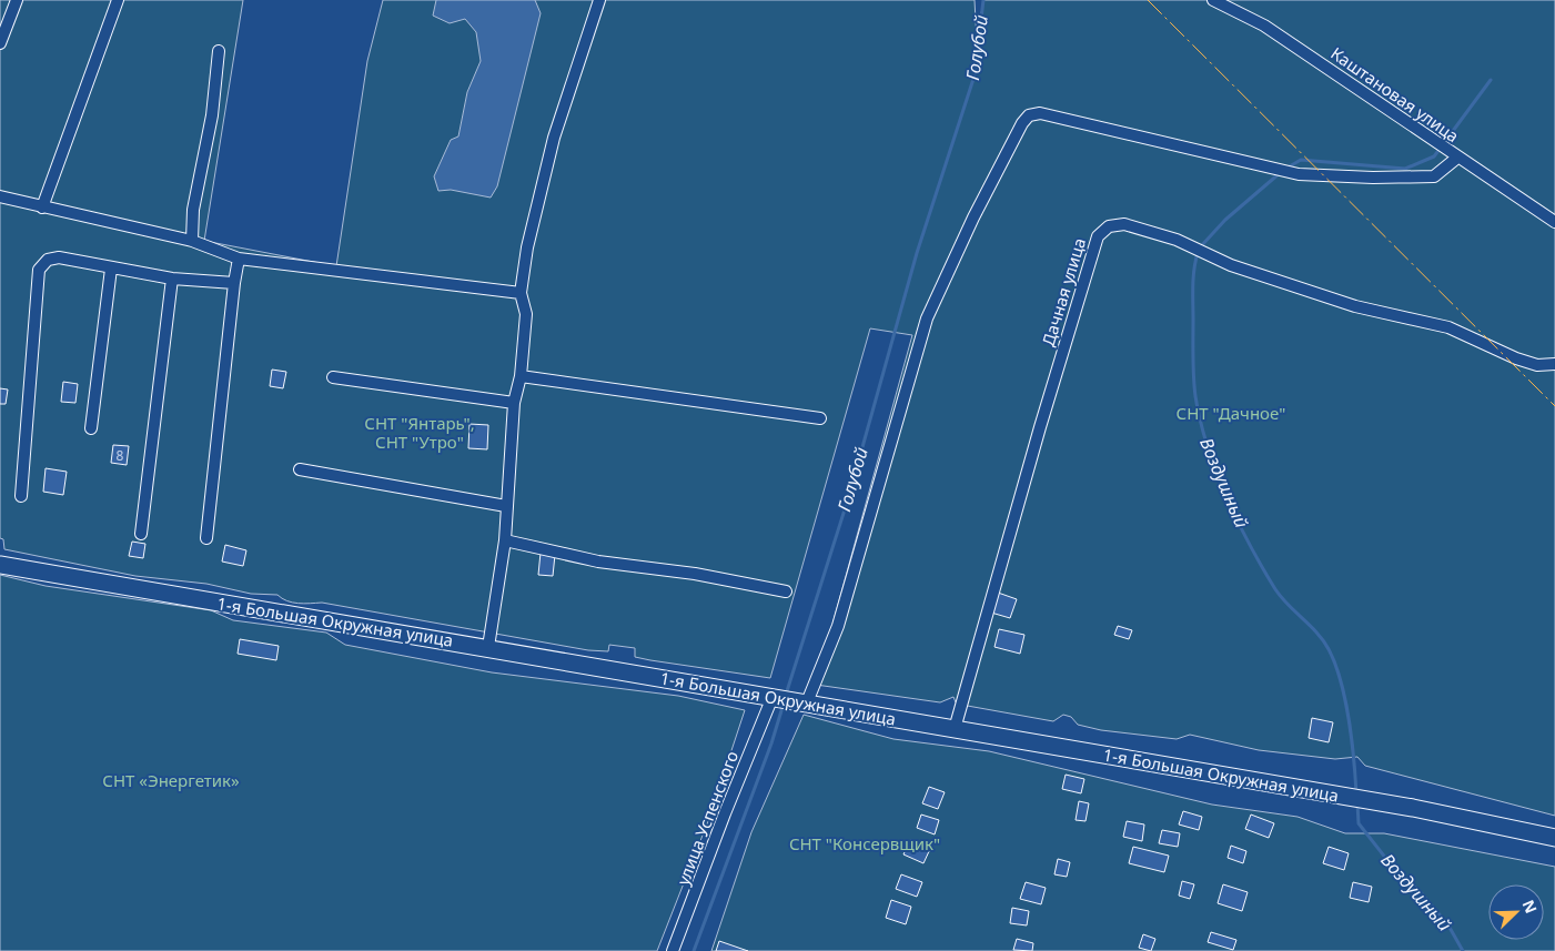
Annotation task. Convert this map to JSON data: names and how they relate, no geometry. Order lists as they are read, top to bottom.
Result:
{
  "streets": {
    "street": [
      "Каштановая улица",
      "Дачная улица",
      "1-я Большая Окружная улица",
      "улица Успенского"
    ]
  },
  "crossings": [
    ["Дачная улица", "1-я Большая Окружная улица"],
    ["1-я Большая Окружная улица", "улица Успенского"]
  ],
  "water": ["Голубой", "Воздушный"],
  "parks": [
    "СНТ \"Дачное\"",
    "СНТ \"Янтарь\", СНТ \"Утро\"",
    "СНТ «Энергетик»",
    "СНТ \"Консервщик\""
  ],
  "house_numbers": ["8"],
  "north": "top right"
}
